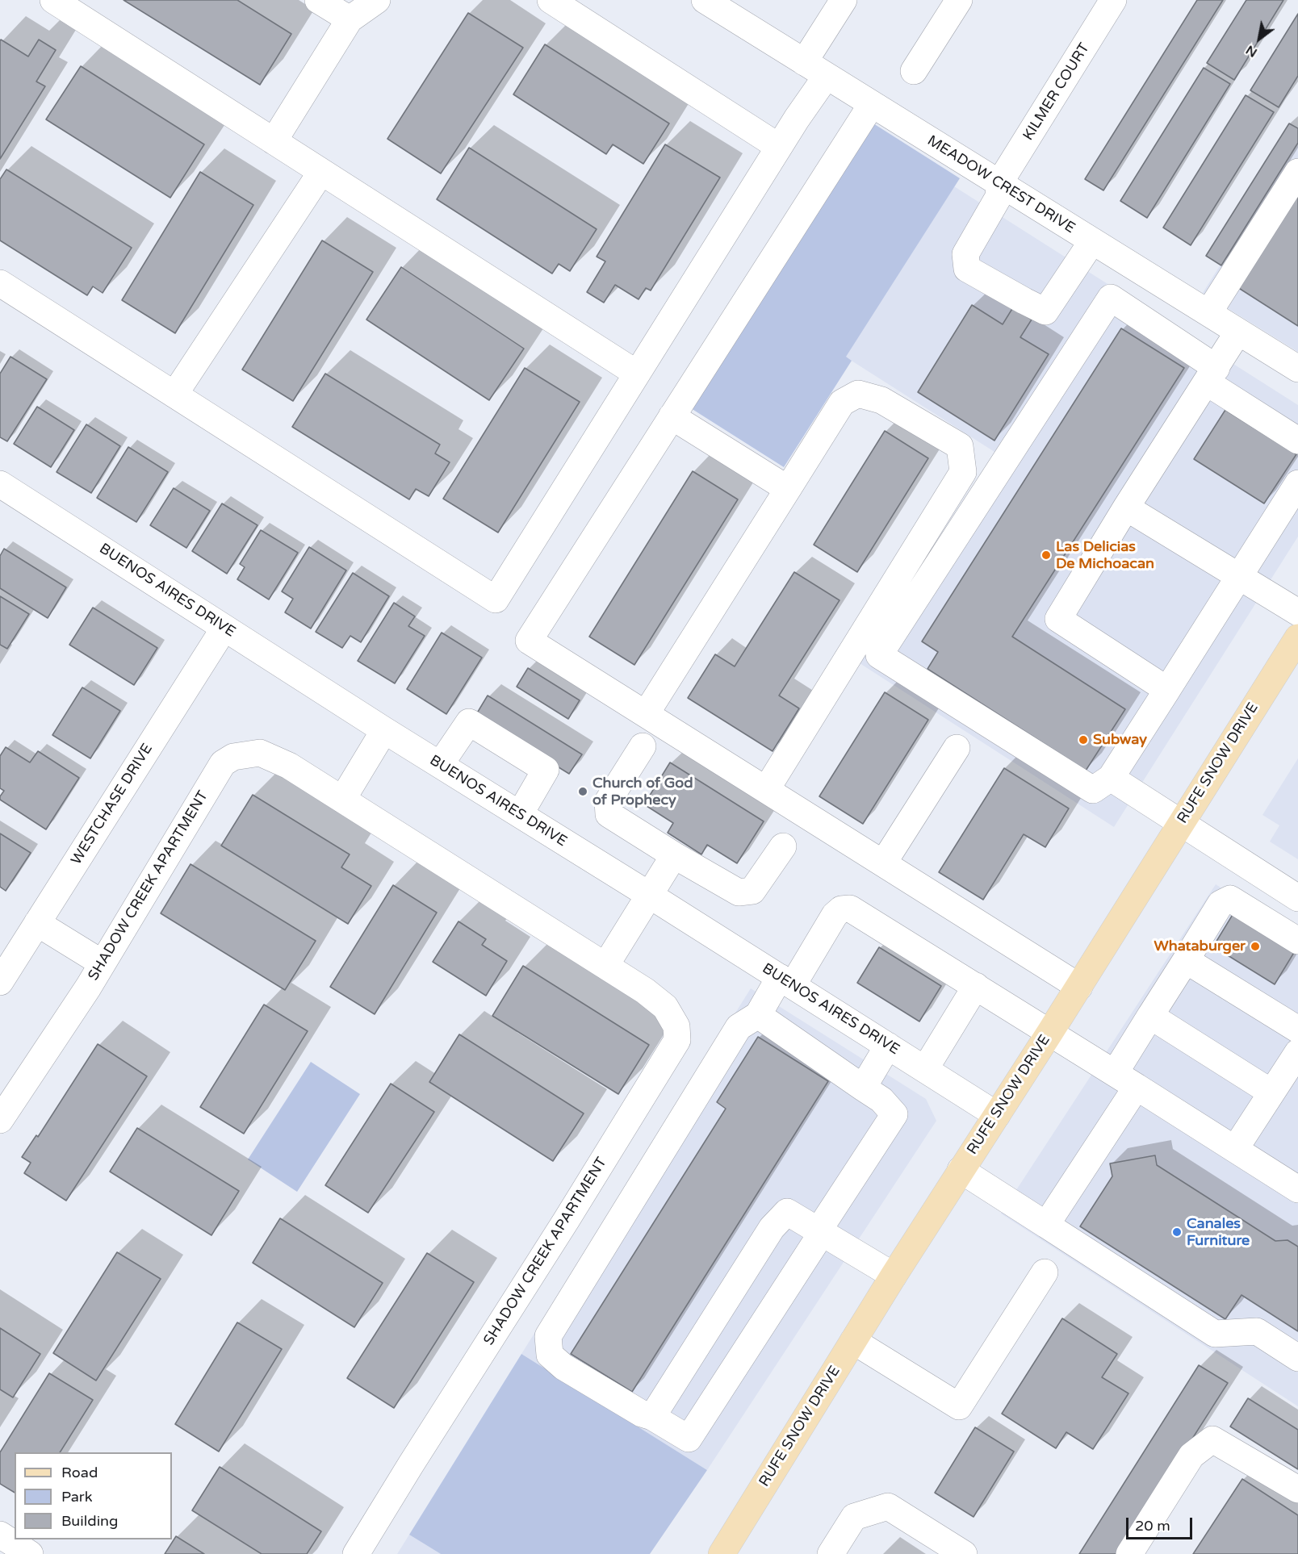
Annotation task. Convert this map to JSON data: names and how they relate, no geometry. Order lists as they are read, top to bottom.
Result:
{
  "streets": {
    "main road": ["RUFE SNOW DRIVE"],
    "street": [
      "KILMER COURT",
      "MEADOW CREST DRIVE",
      "BUENOS AIRES DRIVE",
      "WESTCHASE DRIVE",
      "SHADOW CREEK APARTMENT"
    ]
  },
  "crossings": [
    ["KILMER COURT", "MEADOW CREST DRIVE"],
    ["BUENOS AIRES DRIVE", "RUFE SNOW DRIVE"],
    ["BUENOS AIRES DRIVE", "WESTCHASE DRIVE"]
  ],
  "places": [
    "Las Delicias De Michoacan",
    "Subway",
    "Church of God of Prophecy",
    "Whataburger",
    "Canales Furniture"
  ],
  "legend": ["Road", "Park", "Building"],
  "scale_bar": "20 m",
  "north": "bottom left"
}
